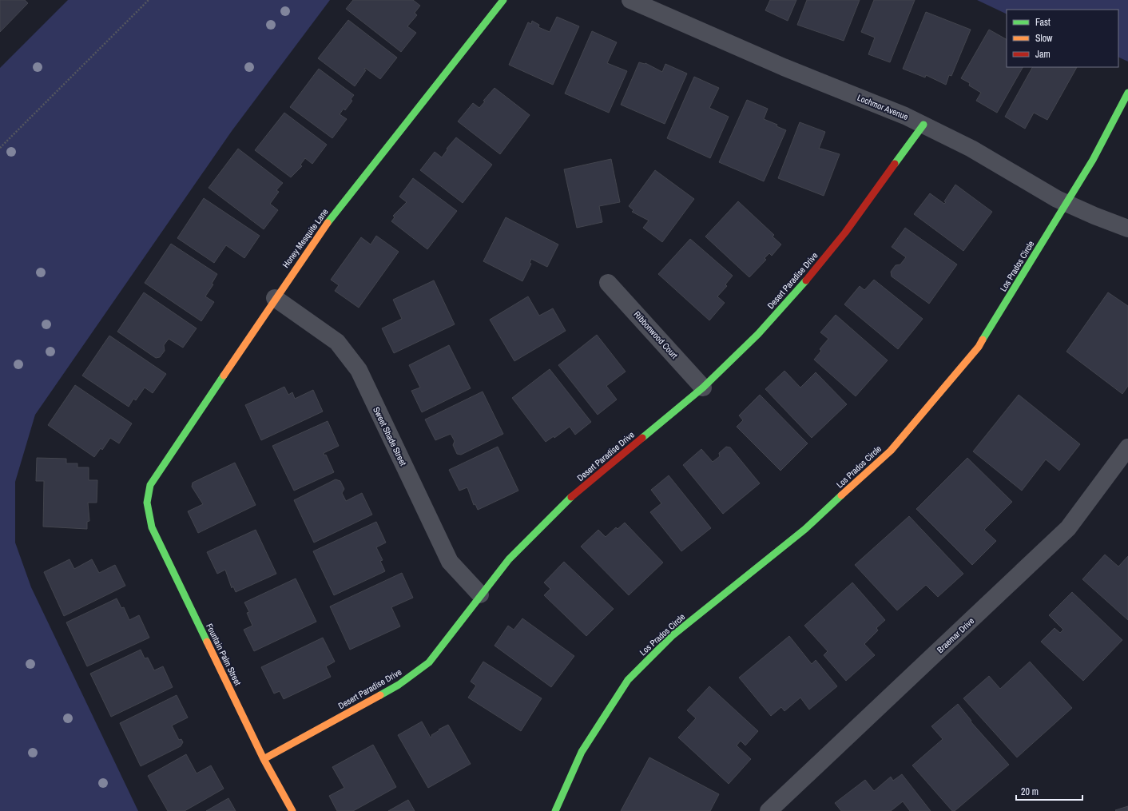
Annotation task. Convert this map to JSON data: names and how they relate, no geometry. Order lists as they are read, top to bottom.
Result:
{
  "streets": {
    "street": [
      "Lochmor Avenue",
      "Honey Mesquite Lane",
      "Los Prados Circle",
      "Desert Paradise Drive",
      "Ribbonwood Court",
      "Sweet Shade Street",
      "Braemar Drive",
      "Fountain Palm Street"
    ]
  },
  "crossings": [
    ["Lochmor Avenue", "Los Prados Circle"],
    ["Lochmor Avenue", "Desert Paradise Drive"],
    ["Honey Mesquite Lane", "Sweet Shade Street"],
    ["Honey Mesquite Lane", "Fountain Palm Street"],
    ["Desert Paradise Drive", "Ribbonwood Court"],
    ["Desert Paradise Drive", "Sweet Shade Street"],
    ["Desert Paradise Drive", "Fountain Palm Street"]
  ],
  "legend": ["Fast", "Slow", "Jam"],
  "scale_bar": "20 m"
}
